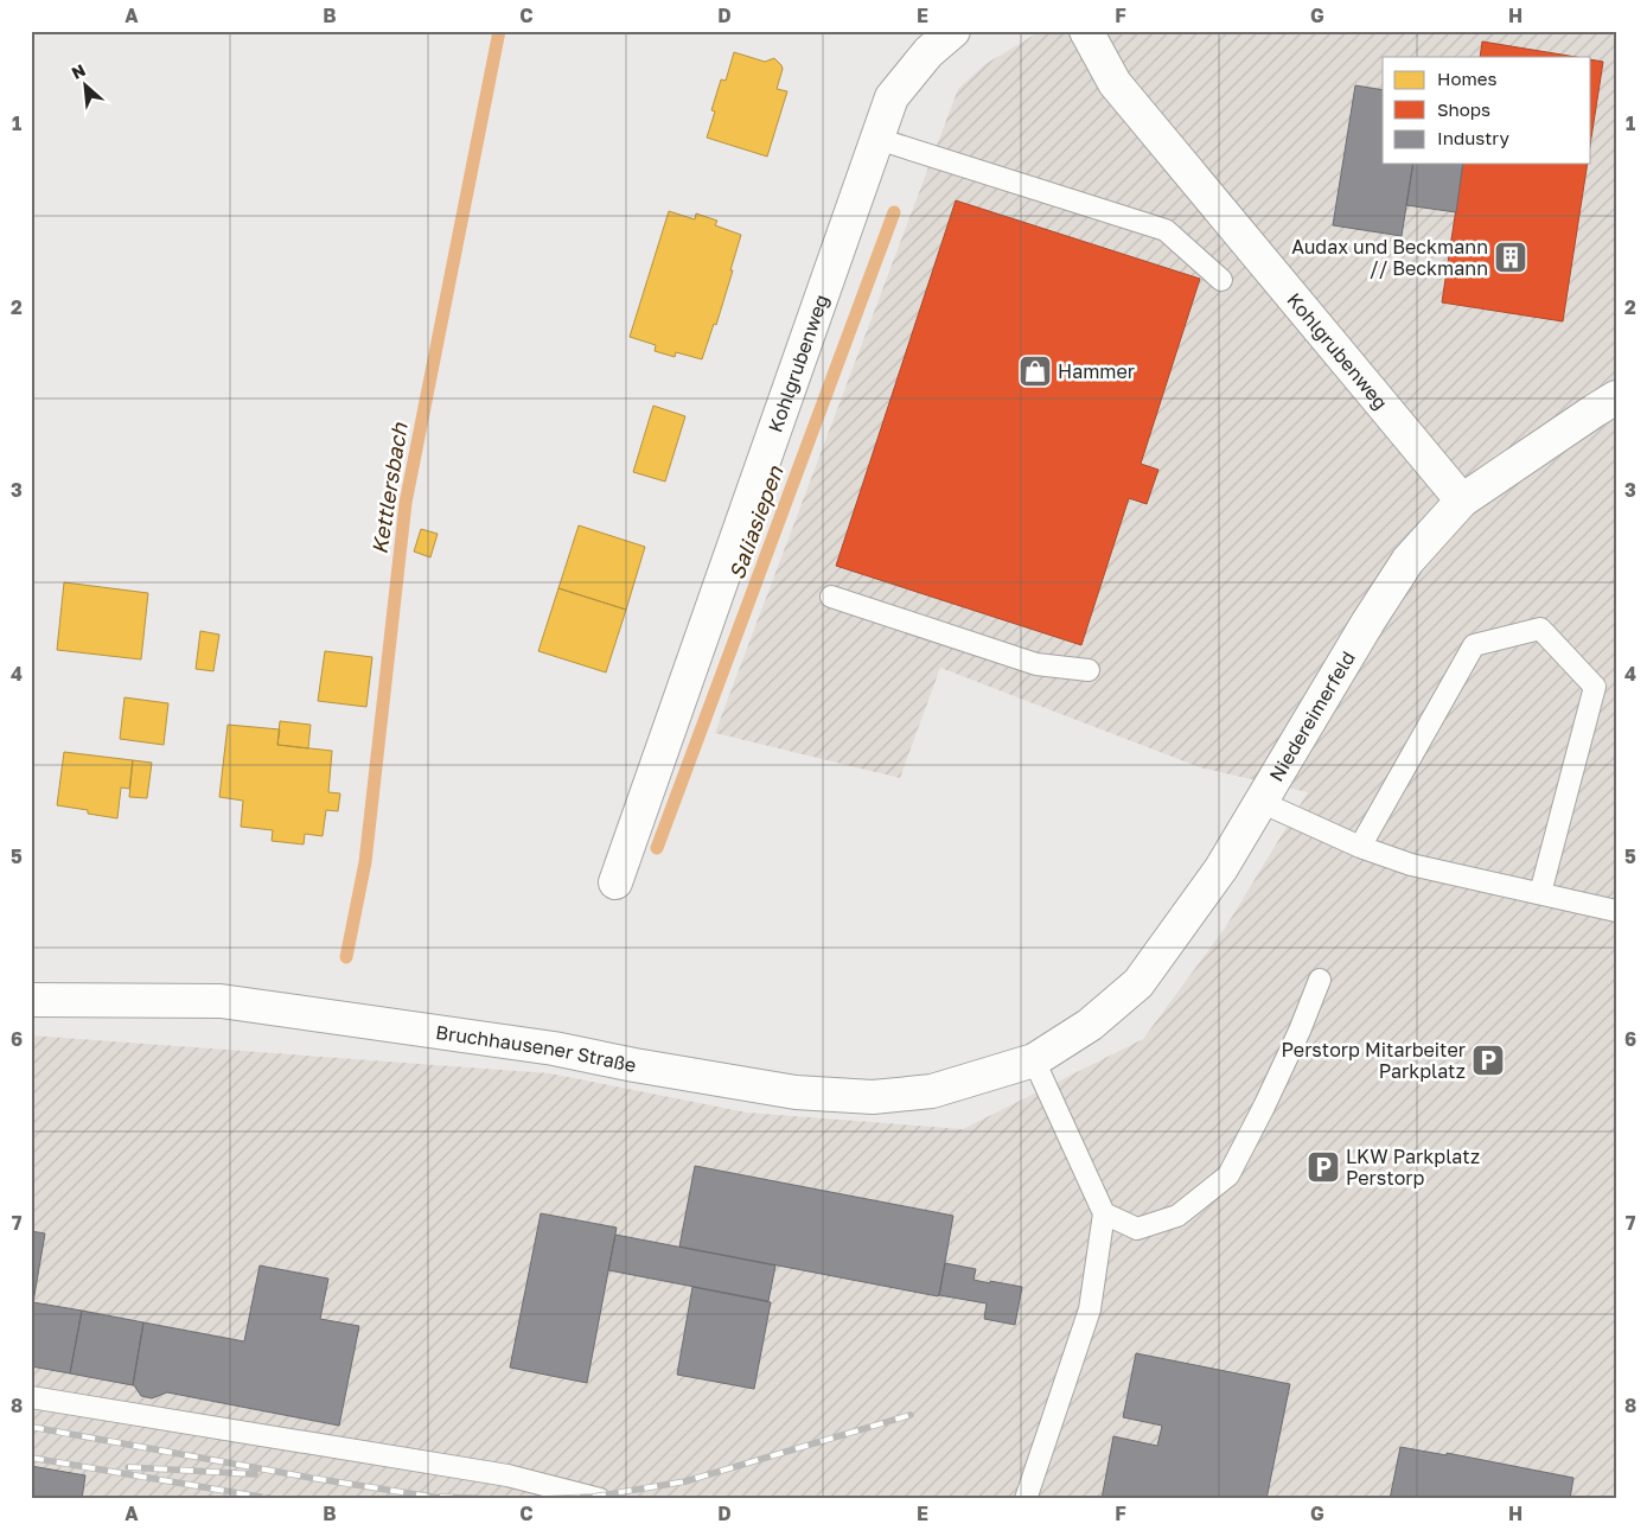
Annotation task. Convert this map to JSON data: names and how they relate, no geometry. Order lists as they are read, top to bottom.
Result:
{
  "streets": {
    "street": ["Kohlgrubenweg", "Niedereimerfeld", "Bruchhausener Straße"]
  },
  "crossings": [
    ["Kohlgrubenweg", "Niedereimerfeld"],
    ["Niedereimerfeld", "Bruchhausener Straße"]
  ],
  "water": ["Kettlersbach", "Saliasiepen"],
  "places": {
    "building": ["Audax und Beckmann // Beckmann"],
    "shop": ["Hammer"],
    "parking": ["Perstorp Mitarbeiter Parkplatz", "LKW Parkplatz Perstorp"]
  },
  "legend": ["Homes", "Shops", "Industry"],
  "north": "top left",
  "grid": {
    "columns": [
      "A",
      "B",
      "C",
      "D",
      "E",
      "F",
      "G",
      "H"
    ],
    "rows": [
      "1",
      "2",
      "3",
      "4",
      "5",
      "6",
      "7",
      "8"
    ]
  }
}
